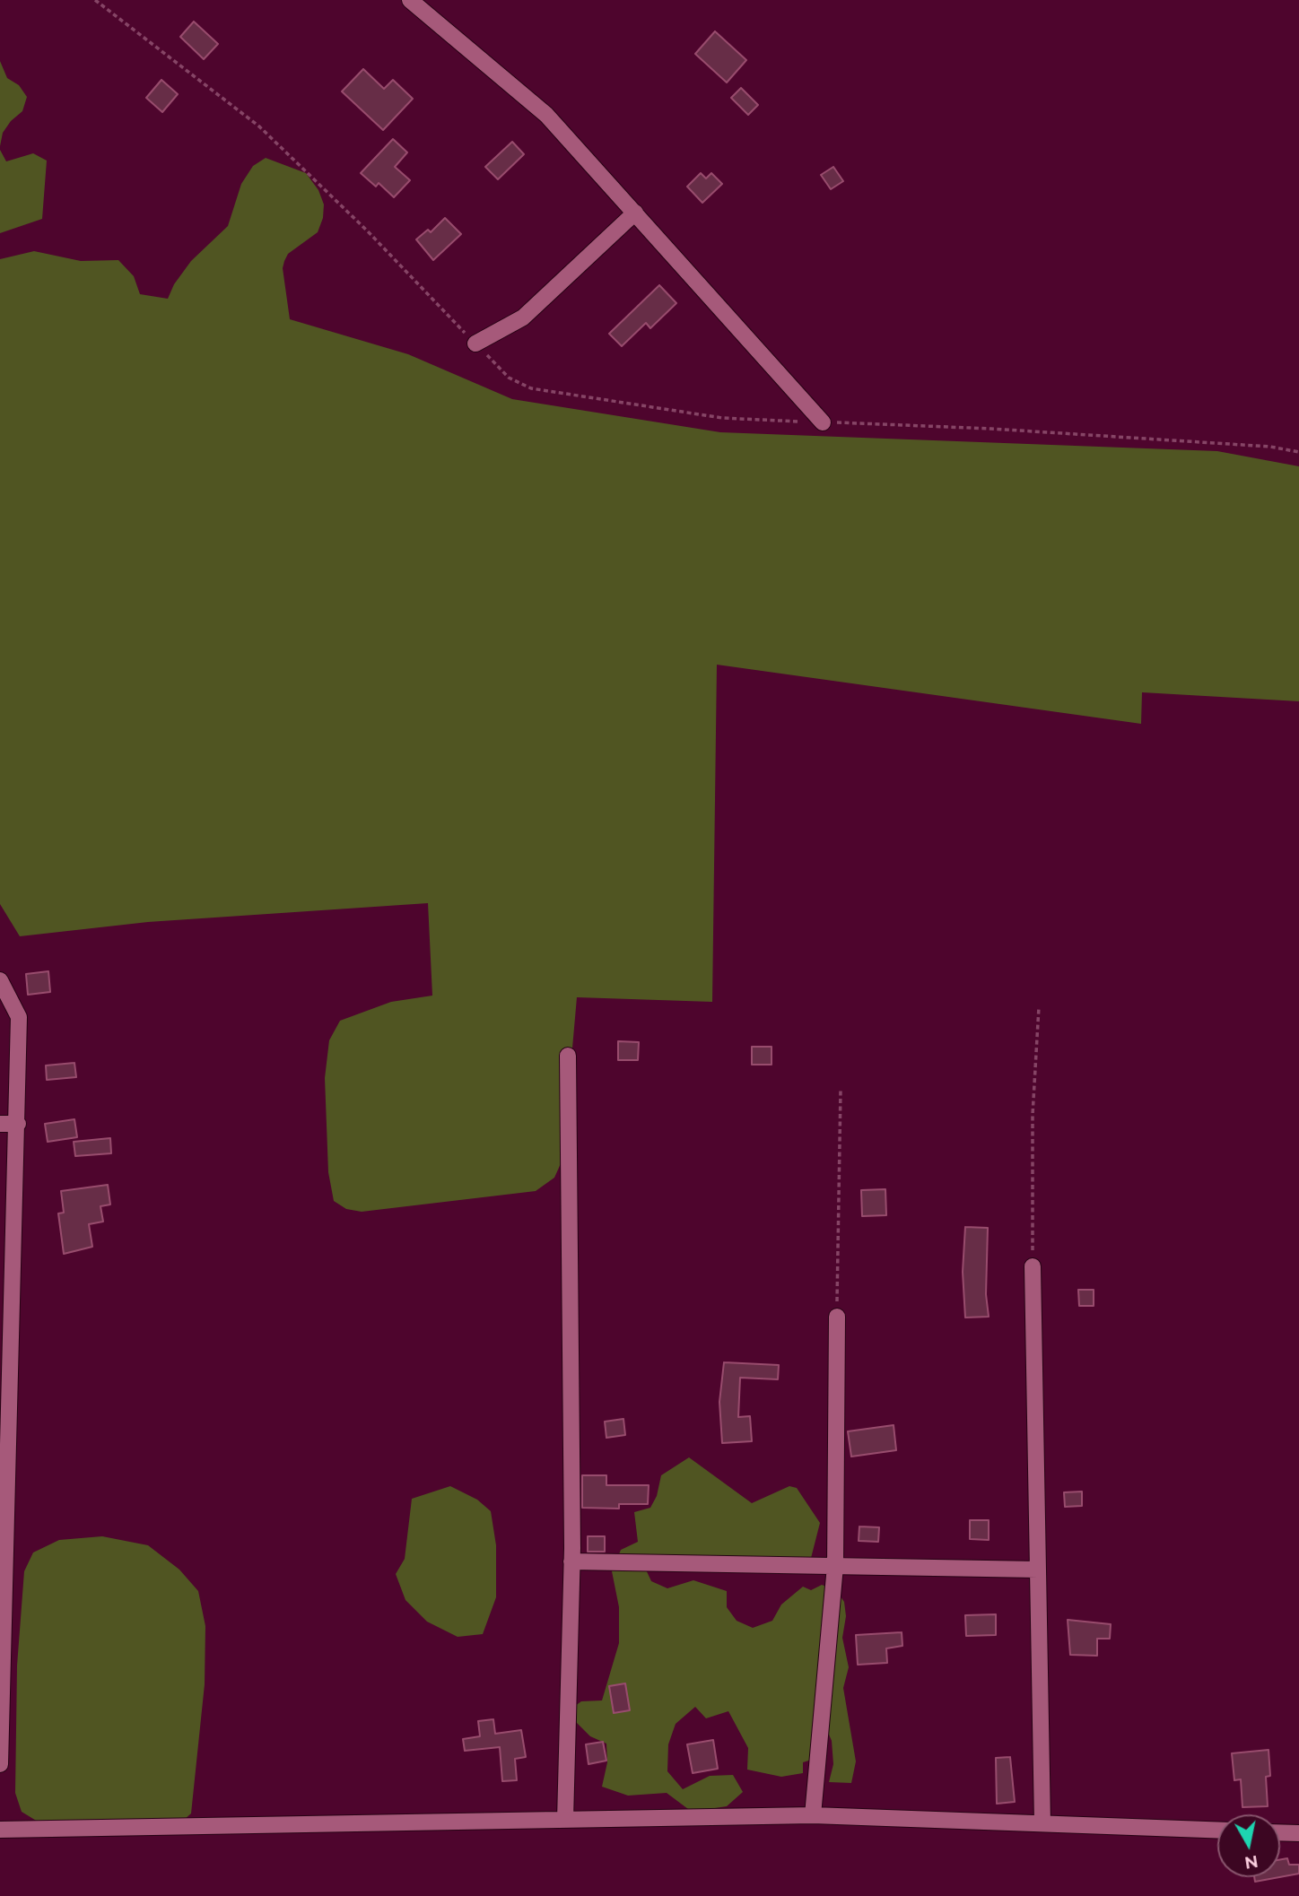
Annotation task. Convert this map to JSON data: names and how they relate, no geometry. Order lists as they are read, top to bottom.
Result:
{
  "north": "bottom"
}
